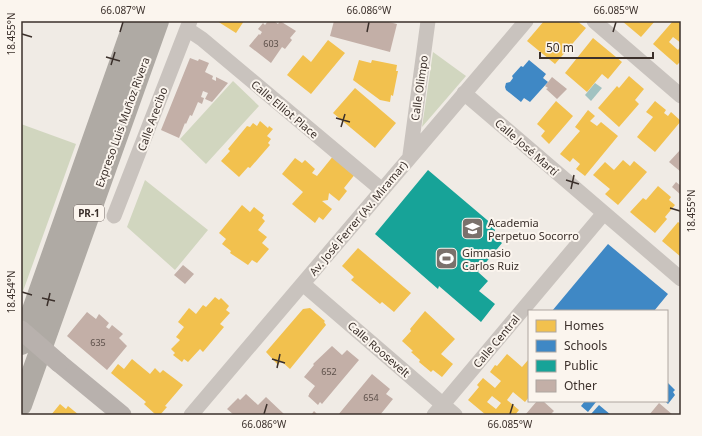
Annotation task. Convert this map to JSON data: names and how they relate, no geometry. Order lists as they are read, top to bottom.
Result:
{
  "streets": {
    "highway": ["Expreso Luis Muñoz Rivera", "PR-1"],
    "street": [
      "Calle Olimpo",
      "Calle Elliot Place",
      "Calle Arecibo",
      "Calle José Martí",
      "Av. José Ferrer (Av. Miramar)",
      "Calle Central",
      "Calle Roosevelt"
    ]
  },
  "crossings": [
    ["Calle Olimpo", "Av. José Ferrer (Av. Miramar)"],
    ["Calle Elliot Place", "Calle Arecibo"],
    ["Calle Elliot Place", "Av. José Ferrer (Av. Miramar)"],
    ["Calle José Martí", "Av. José Ferrer (Av. Miramar)"],
    ["Calle José Martí", "Calle Central"],
    ["Av. José Ferrer (Av. Miramar)", "Calle Roosevelt"],
    ["Calle Central", "Calle Roosevelt"]
  ],
  "places": {
    "school or university": ["Academia Perpetuo Socorro"],
    "sports": ["Gimnasio Carlos Ruiz"]
  },
  "house_numbers": [
    "603",
    "635",
    "652",
    "654"
  ],
  "legend": [
    "Homes",
    "Schools",
    "Public",
    "Other"
  ],
  "scale_bar": "50 m",
  "coordinates": [
    "66.087°W",
    "66.086°W",
    "66.085°W",
    "18.455°N",
    "18.454°N"
  ]
}
